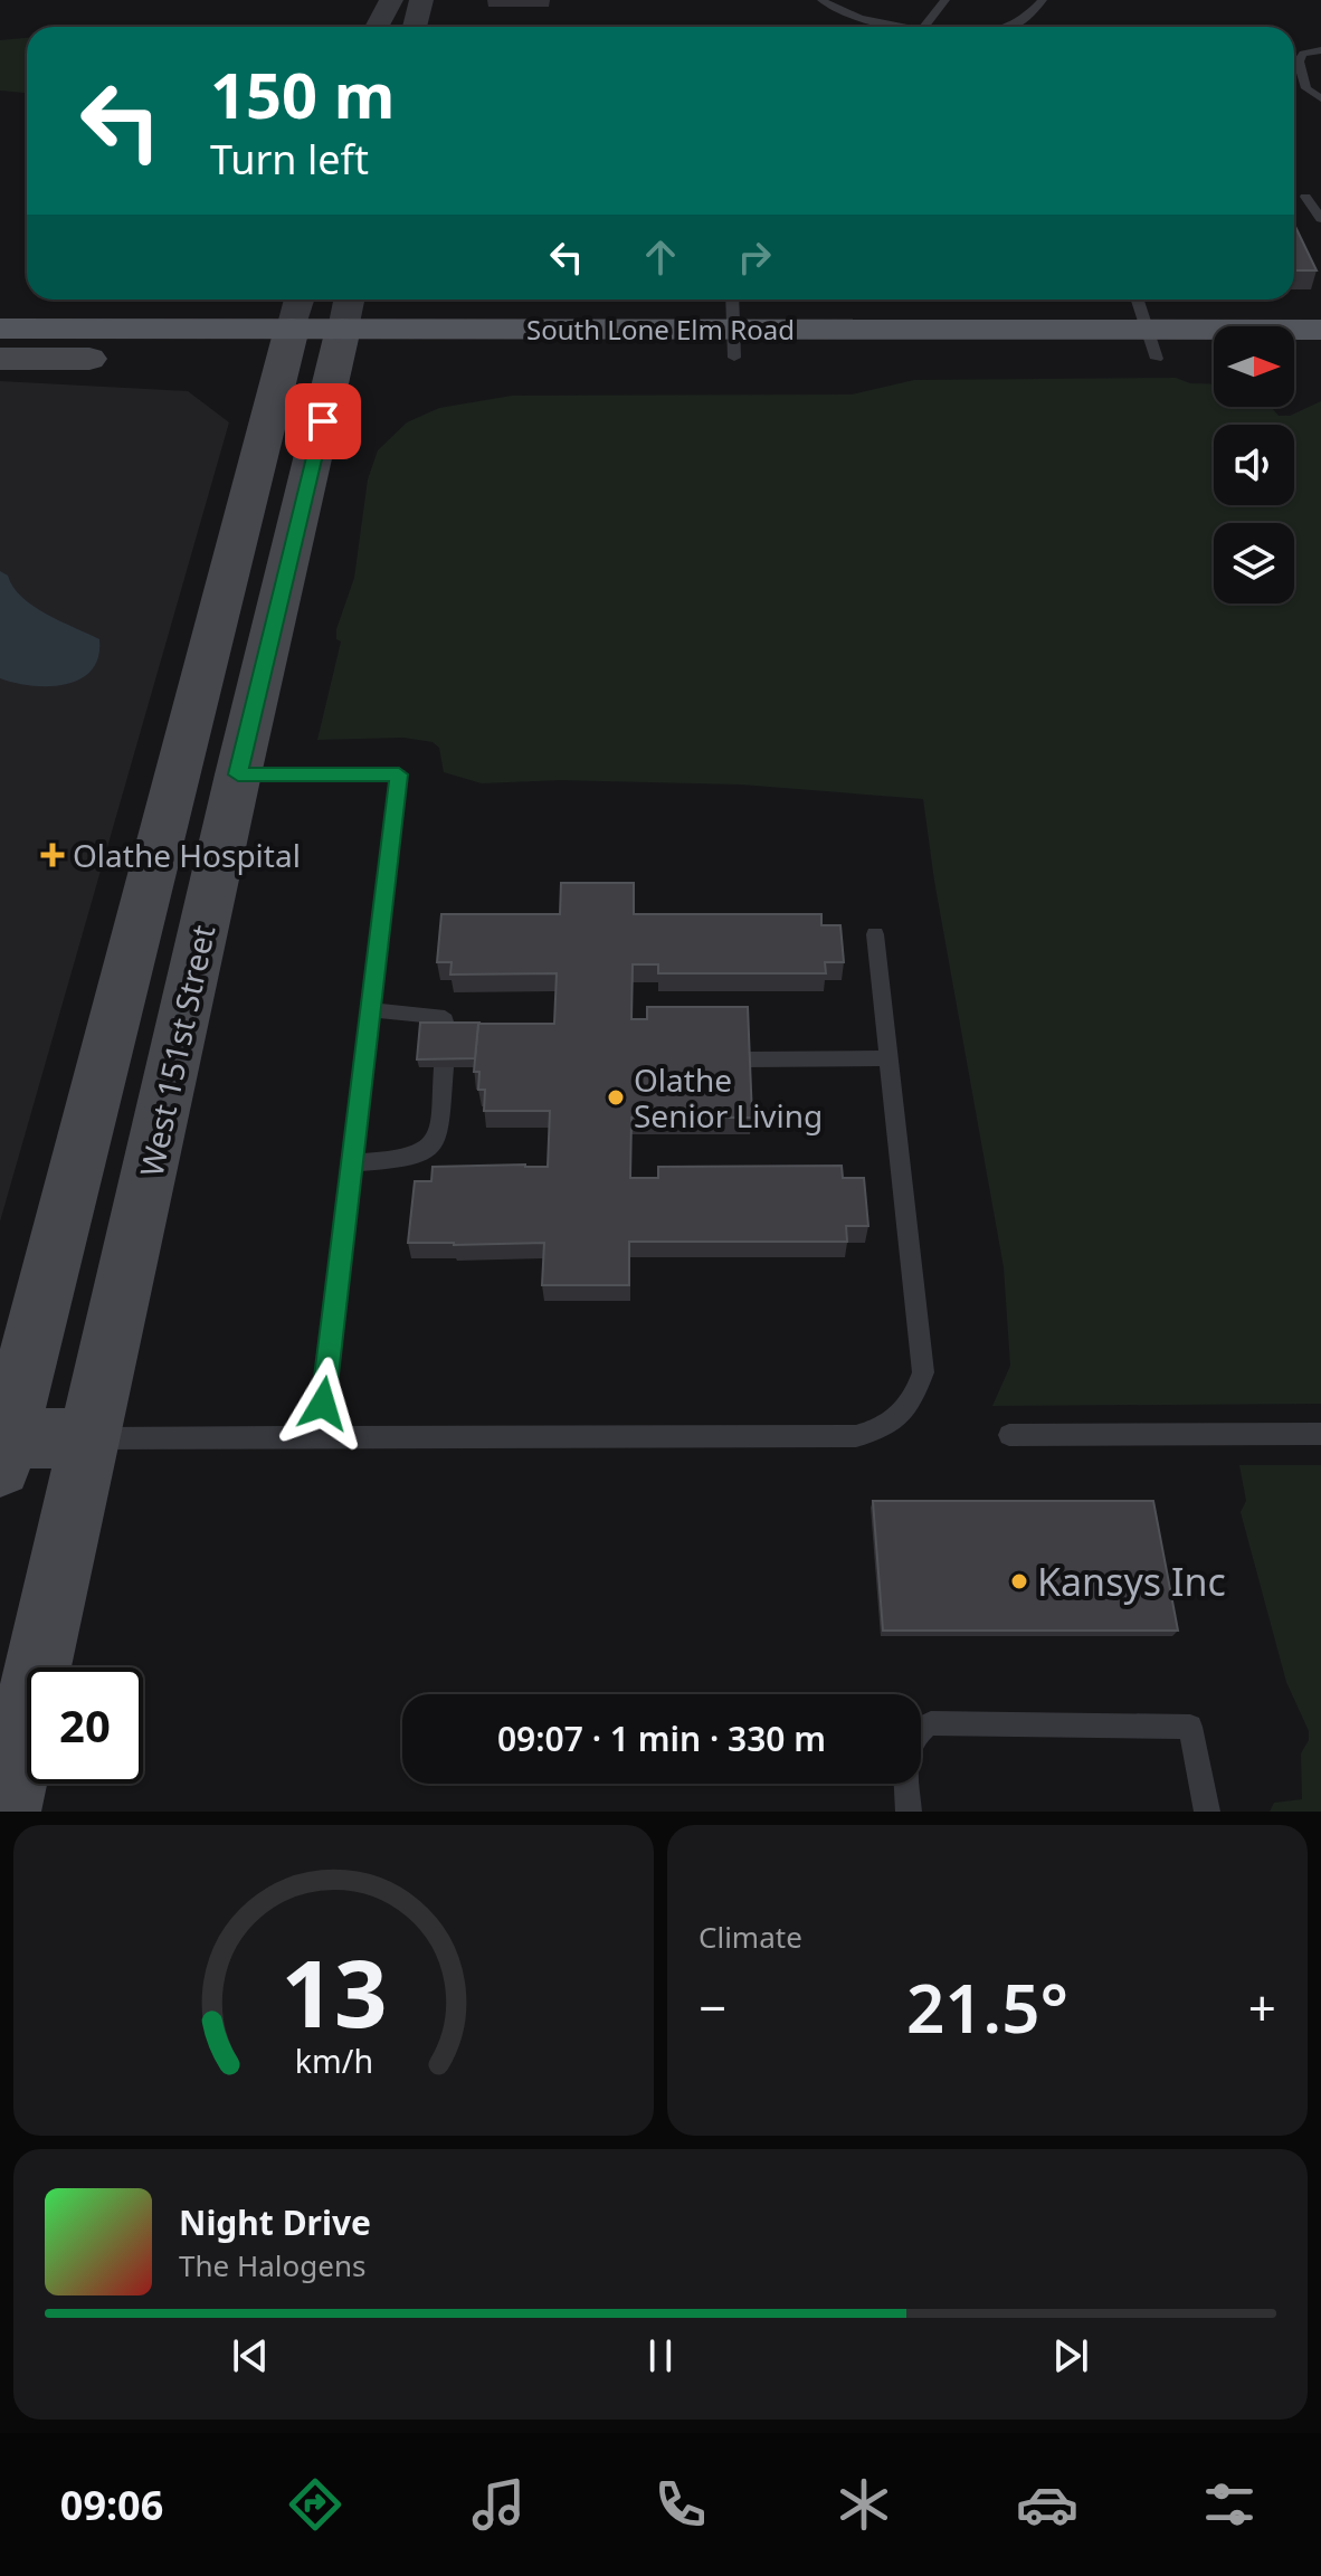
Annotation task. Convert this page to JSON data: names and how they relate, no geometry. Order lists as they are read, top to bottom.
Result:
{
  "streets": {
    "main road": ["South Lone Elm Road", "West 151st Street"]
  },
  "crossings": [
    ["South Lone Elm Road", "West 151st Street"]
  ],
  "places": {
    "health": ["Olathe Hospital"],
    "other": ["Olathe Senior Living", "Kansys Inc"]
  },
  "north": "right",
  "page": {
    "turn": ["150 m", "Turn left"],
    "limit": "20",
    "trip": "09:07 · 1 min · 330 m",
    "tile": "Climate",
    "heat": ["−", "21.5°", "+"],
    "song": ["Night Drive", "The Halogens"],
    "tabs": "09:06",
    "gauge": ["13", "km/h"]
  }
}
